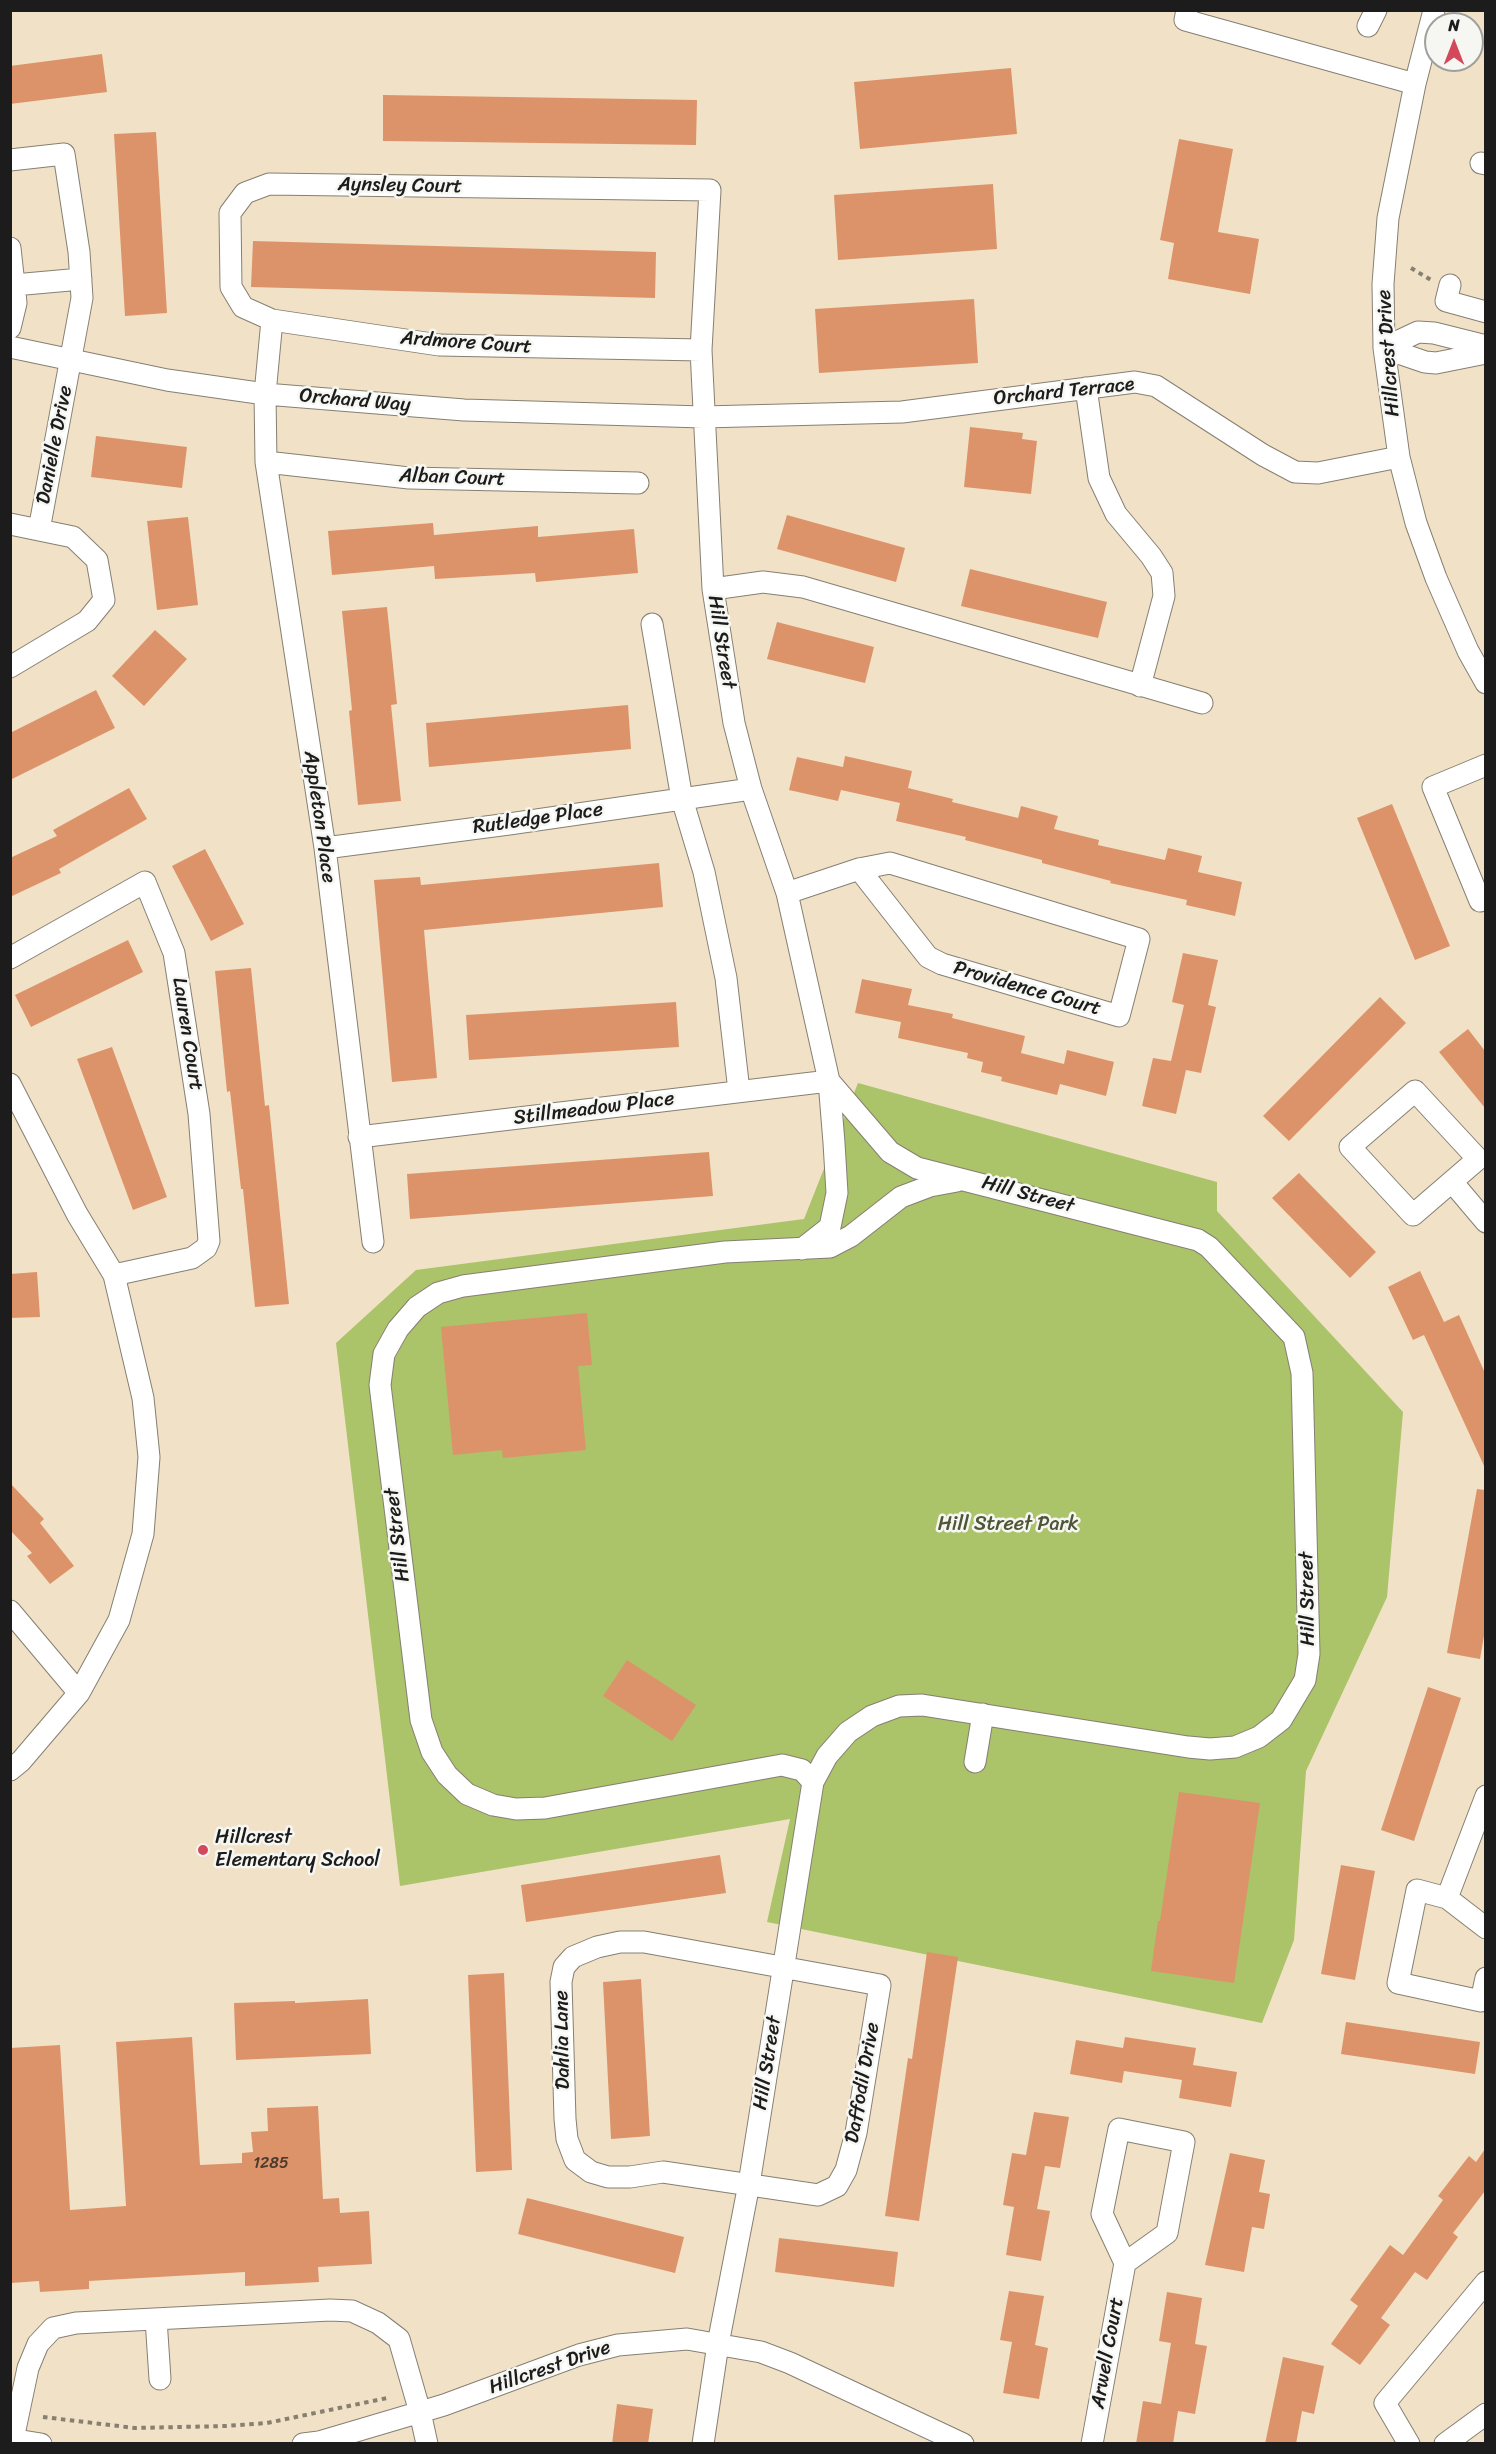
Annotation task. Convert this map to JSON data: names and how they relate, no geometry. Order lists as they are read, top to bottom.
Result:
{
  "streets": {
    "street": [
      "Aynsley Court",
      "Ardmore Court",
      "Hillcrest Drive",
      "Orchard Terrace",
      "Orchard Way",
      "Danielle Drive",
      "Alban Court",
      "Hill Street",
      "Appleton Place",
      "Rutledge Place",
      "Providence Court",
      "Lauren Court",
      "Stillmeadow Place",
      "Dahlia Lane",
      "Daffodil Drive",
      "Arwell Court"
    ]
  },
  "crossings": [
    ["Aynsley Court", "Ardmore Court"],
    ["Aynsley Court", "Hill Street"],
    ["Ardmore Court", "Hill Street"],
    ["Hillcrest Drive", "Orchard Terrace"],
    ["Hillcrest Drive", "Hill Street"],
    ["Orchard Terrace", "Orchard Way"],
    ["Orchard Terrace", "Hill Street"],
    ["Orchard Way", "Danielle Drive"],
    ["Orchard Way", "Hill Street"],
    ["Orchard Way", "Appleton Place"],
    ["Alban Court", "Appleton Place"],
    ["Hill Street", "Rutledge Place"],
    ["Hill Street", "Providence Court"],
    ["Hill Street", "Stillmeadow Place"],
    ["Hill Street", "Dahlia Lane"],
    ["Hill Street", "Daffodil Drive"],
    ["Appleton Place", "Rutledge Place"],
    ["Appleton Place", "Stillmeadow Place"],
    ["Dahlia Lane", "Daffodil Drive"]
  ],
  "parks": ["Hill Street Park"],
  "places": ["Hillcrest Elementary School"],
  "house_numbers": ["1285"],
  "north": "top"
}
